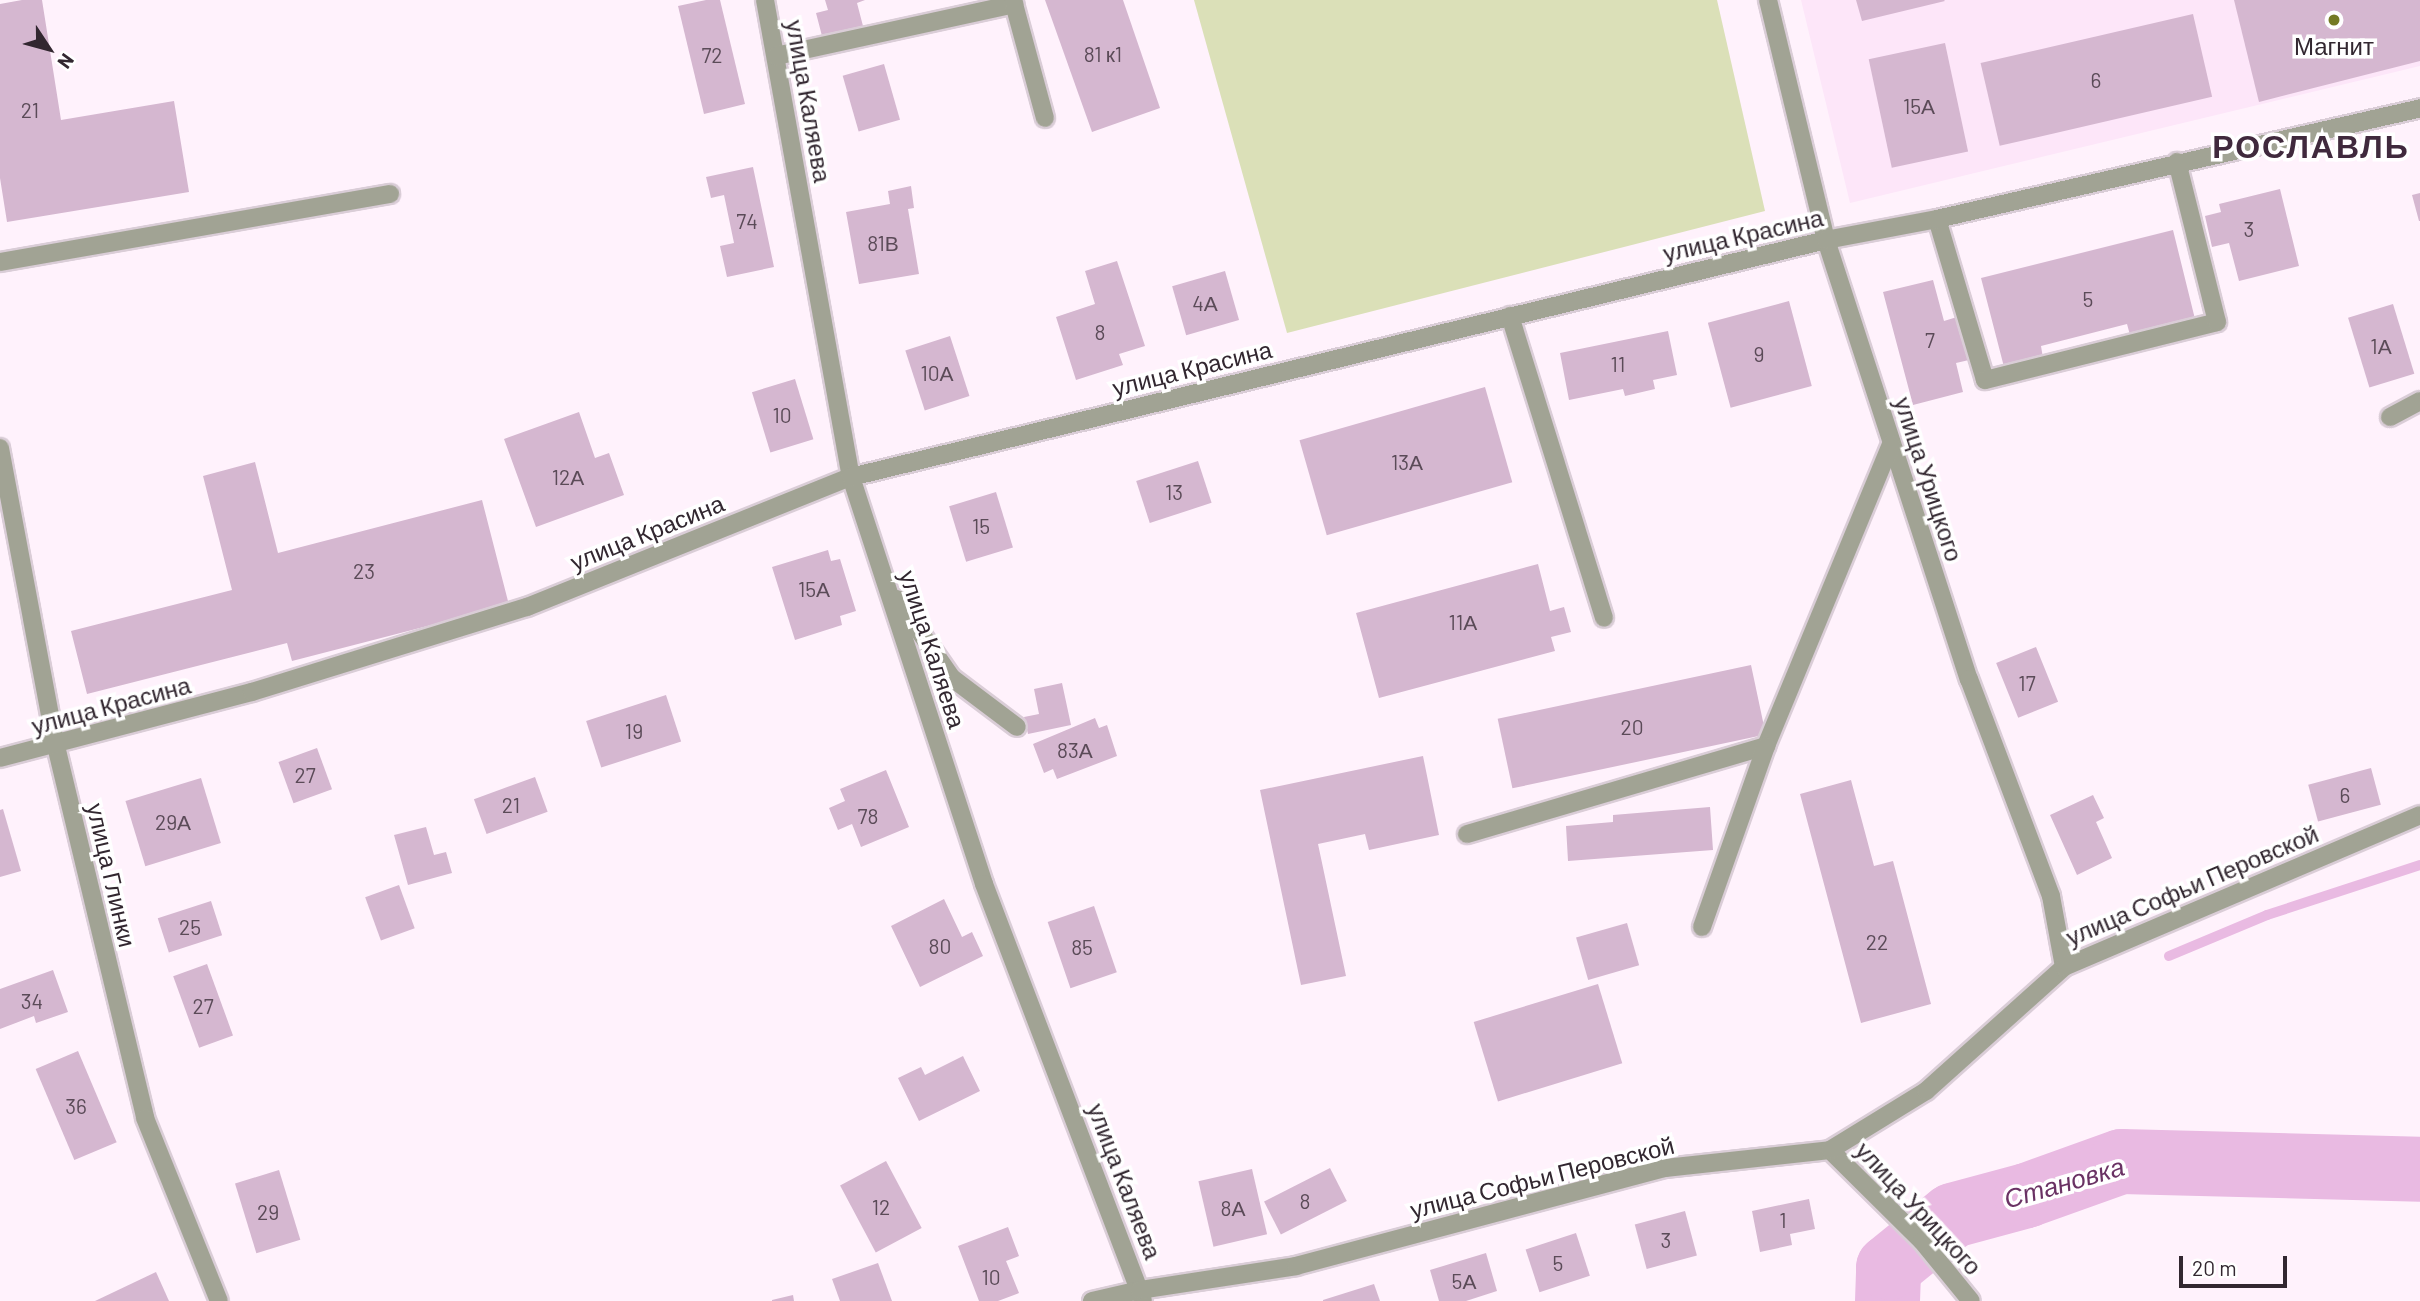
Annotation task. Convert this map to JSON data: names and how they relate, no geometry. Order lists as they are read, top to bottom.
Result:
{
  "streets": {
    "street": [
      "улица Каляева",
      "улица Красина",
      "улица Урицкого",
      "улица Глинки",
      "улица Софьи Перовской"
    ]
  },
  "crossings": [
    ["улица Каляева", "улица Красина"],
    ["улица Каляева", "улица Софьи Перовской"],
    ["улица Красина", "улица Урицкого"],
    ["улица Красина", "улица Глинки"],
    ["улица Урицкого", "улица Софьи Перовской"]
  ],
  "districts": ["РОСЛАВЛЬ"],
  "water": ["Становка"],
  "places": ["Магнит"],
  "house_numbers": [
    "81 к1",
    "72",
    "6",
    "15А",
    "21",
    "74",
    "3",
    "81В",
    "5",
    "4А",
    "8",
    "7",
    "1А",
    "9",
    "11",
    "10А",
    "10",
    "13А",
    "12А",
    "13",
    "15",
    "23",
    "15А",
    "11А",
    "17",
    "20",
    "19",
    "83А",
    "27",
    "6",
    "21",
    "78",
    "29А",
    "25",
    "22",
    "80",
    "85",
    "34",
    "27",
    "36",
    "8",
    "12",
    "8А",
    "29",
    "1",
    "3",
    "5",
    "10",
    "5А"
  ],
  "scale_bar": "20 m",
  "north": "bottom right"
}
